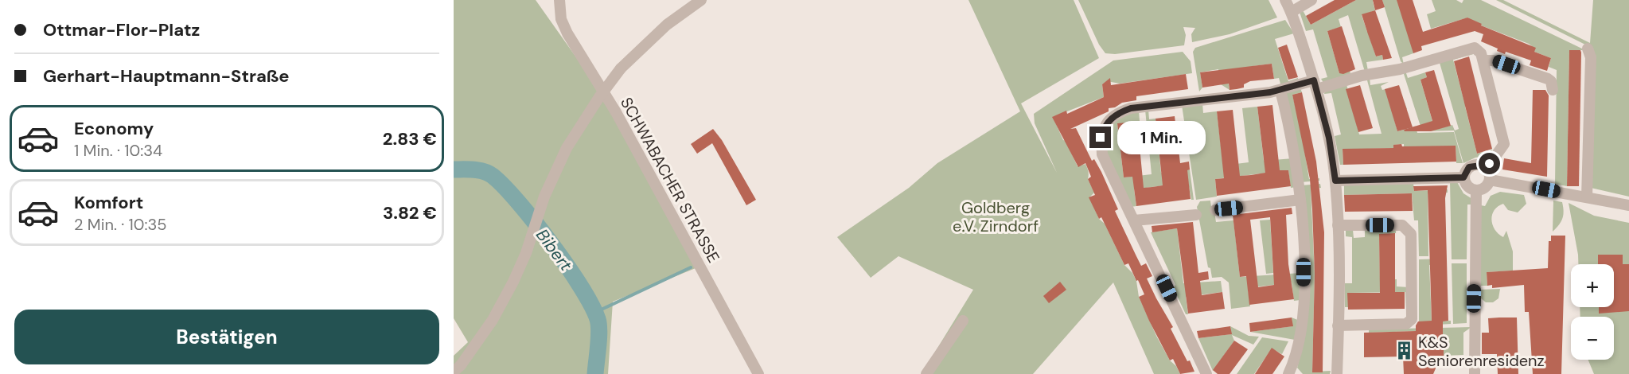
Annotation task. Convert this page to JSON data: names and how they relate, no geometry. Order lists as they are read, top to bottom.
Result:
{
  "streets": {
    "street": ["SCHWABACHER STRASSE"]
  },
  "water": ["Bibert"],
  "parks": ["Goldberg e.V. Zirndorf"],
  "places": {
    "building": ["K&S Seniorenresidenz"]
  },
  "page": {
    "banner": ["Ottmar-Flor-Platz", "Gerhart-Hauptmann-Straße"],
    "list": [
      {
        "name": "Economy",
        "note": "1 Min. · 10:34",
        "value": "2.83 €"
      },
      {
        "name": "Komfort",
        "note": "2 Min. · 10:35",
        "value": "3.82 €"
      }
    ],
    "bubble": "1 Min.",
    "map_buttons": ["+", "−"],
    "buttons": "Bestätigen"
  }
}
